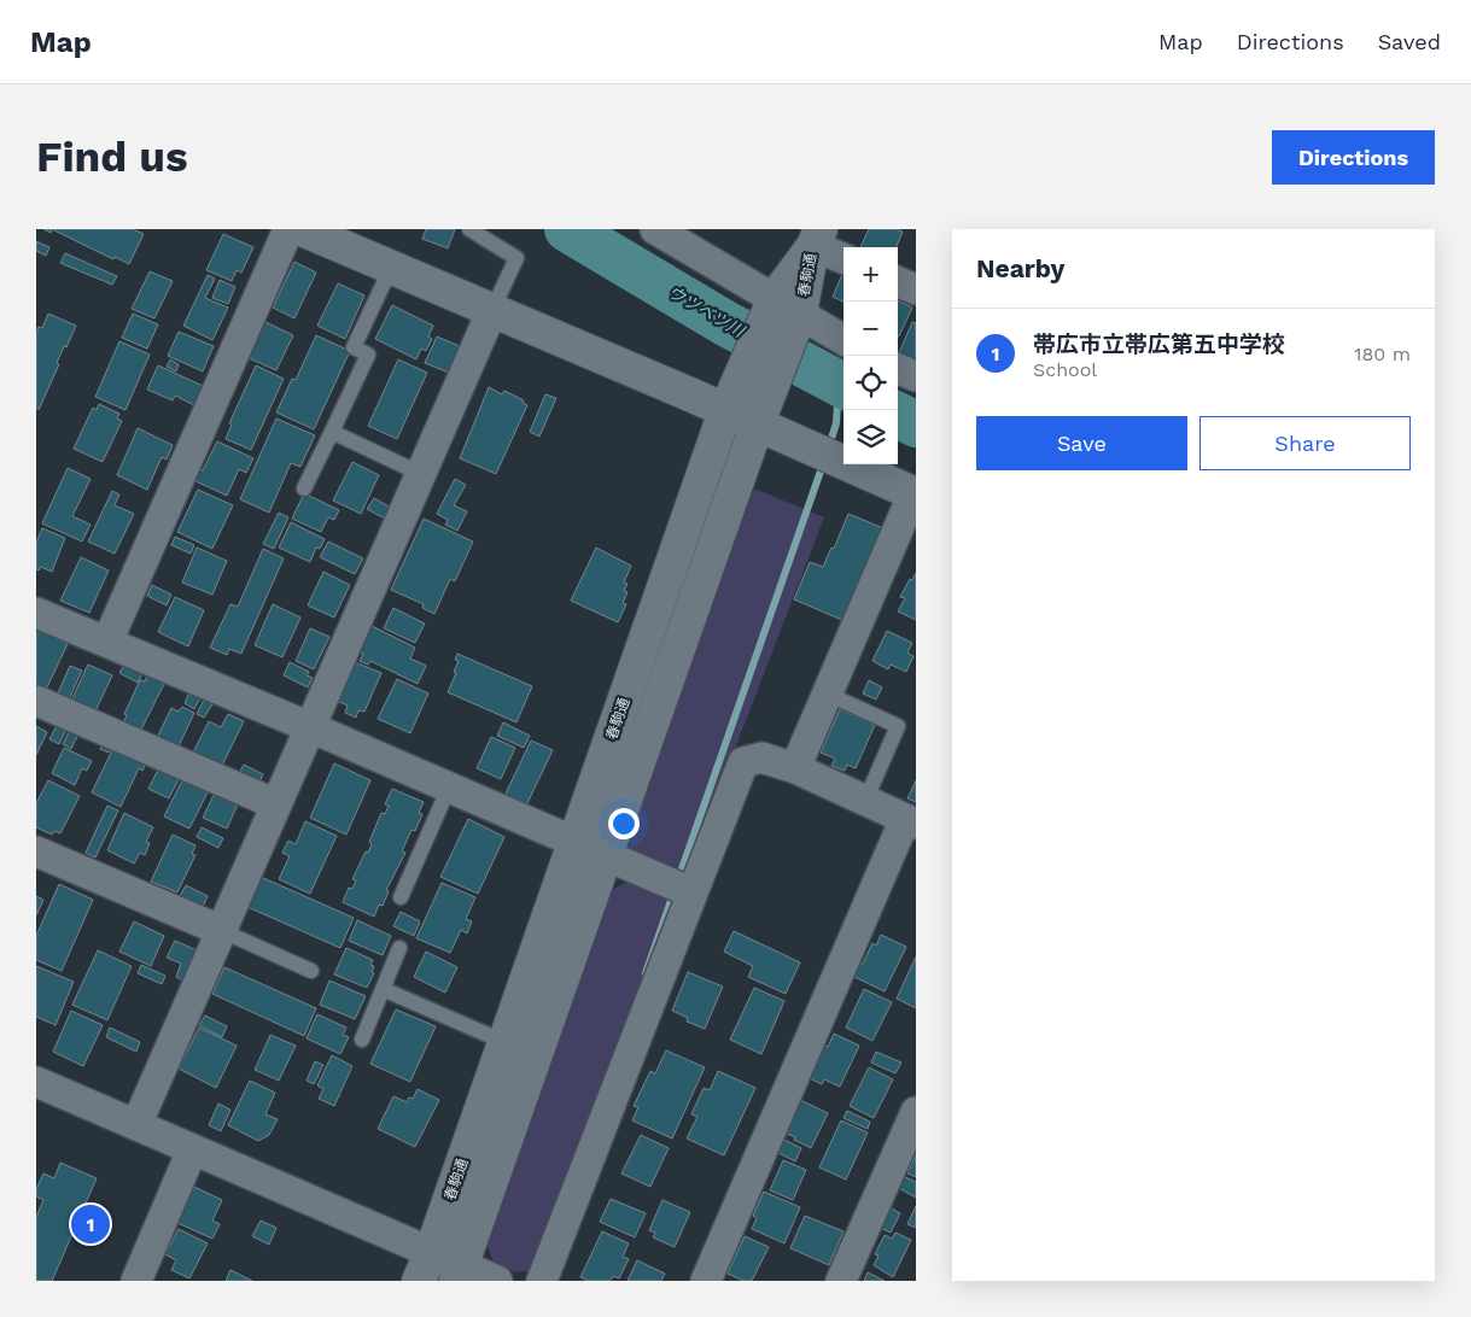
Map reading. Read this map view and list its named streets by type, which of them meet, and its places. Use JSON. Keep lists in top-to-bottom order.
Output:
{
  "streets": {
    "street": ["春駒通"]
  },
  "water": ["ウツベツ川"],
  "page": {
    "header": "Map",
    "nav": ["Map", "Directions", "Saved"],
    "buttons": [
      "Directions",
      ["Save", "Share"]
    ],
    "title": "Find us",
    "heading": "Nearby",
    "map_buttons": ["+", "−"],
    "list": [
      {
        "mark": "1",
        "name": "帯広市立帯広第五中学校",
        "note": "School",
        "value": "180 m"
      }
    ],
    "pins": "1"
  }
}
